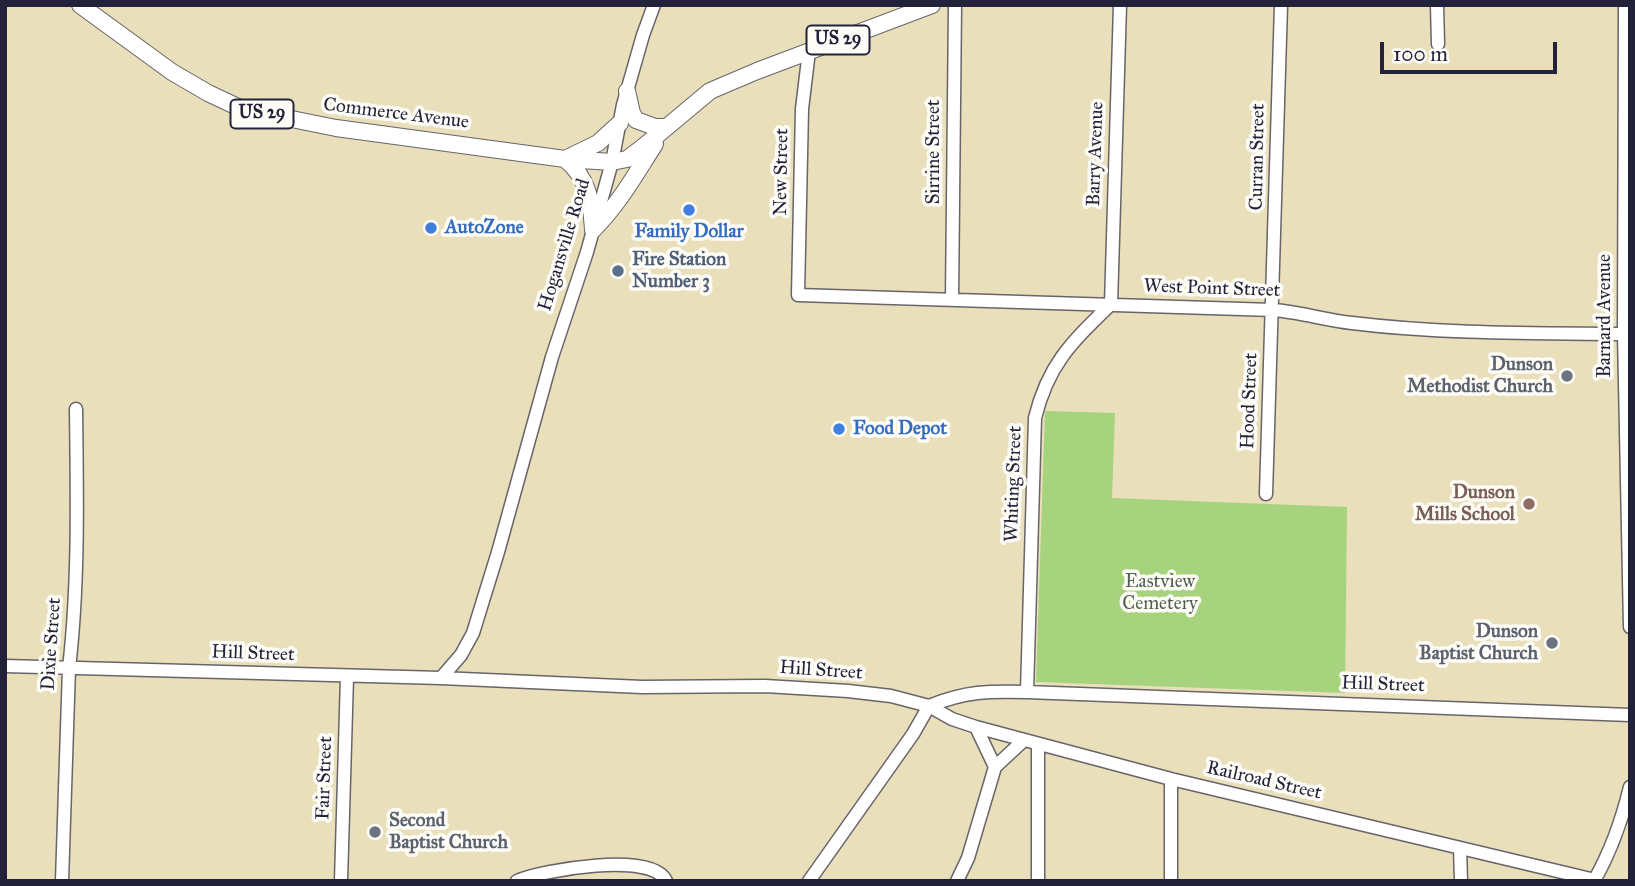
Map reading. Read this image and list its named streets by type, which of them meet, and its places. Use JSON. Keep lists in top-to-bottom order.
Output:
{
  "streets": {
    "main road": ["US 29", "Commerce Avenue", "Hogansville Road"],
    "street": [
      "Sirrine Street",
      "Barry Avenue",
      "Curran Street",
      "New Street",
      "West Point Street",
      "Barnard Avenue",
      "Hood Street",
      "Whiting Street",
      "Dixie Street",
      "Hill Street",
      "Fair Street",
      "Railroad Street"
    ]
  },
  "crossings": [
    ["Commerce Avenue", "Hogansville Road"],
    ["Sirrine Street", "West Point Street"],
    ["Barry Avenue", "West Point Street"],
    ["Barry Avenue", "Whiting Street"],
    ["Curran Street", "West Point Street"],
    ["Curran Street", "Hood Street"],
    ["New Street", "Hogansville Road"],
    ["New Street", "West Point Street"],
    ["Hogansville Road", "Hill Street"],
    ["West Point Street", "Barnard Avenue"],
    ["West Point Street", "Hood Street"],
    ["West Point Street", "Whiting Street"],
    ["Whiting Street", "Hill Street"],
    ["Dixie Street", "Hill Street"],
    ["Hill Street", "Fair Street"],
    ["Hill Street", "Railroad Street"]
  ],
  "parks": ["Eastview Cemetery"],
  "places": [
    "Family Dollar",
    "AutoZone",
    "Fire Station Number 3",
    "Dunson Methodist Church",
    "Food Depot",
    "Dunson Mills School",
    "Dunson Baptist Church",
    "Second Baptist Church"
  ],
  "scale_bar": "100 m"
}
